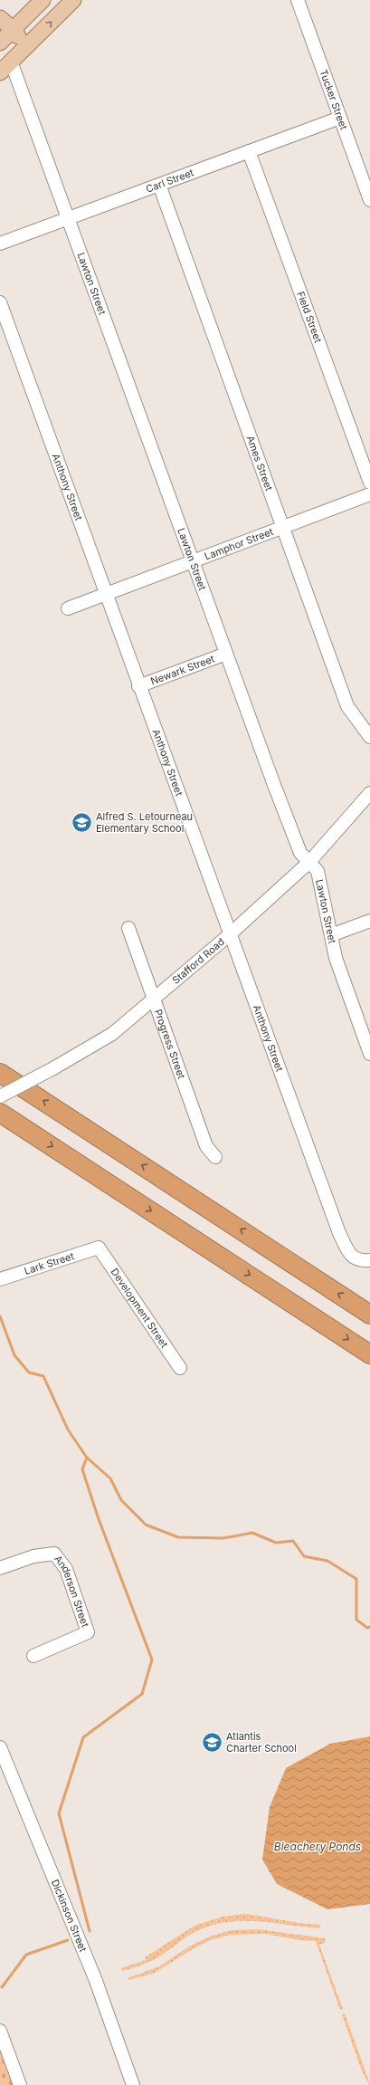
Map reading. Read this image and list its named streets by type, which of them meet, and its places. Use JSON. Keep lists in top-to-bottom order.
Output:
{
  "streets": {
    "street": [
      "Tucker Street",
      "Carl Street",
      "Lawton Street",
      "Field Street",
      "Ames Street",
      "Anthony Street",
      "Lamphor Street",
      "Newark Street",
      "Stafford Road",
      "Progress Street",
      "Lark Street",
      "Development Street",
      "Anderson Street",
      "Dickinson Street"
    ]
  },
  "crossings": [
    ["Tucker Street", "Carl Street"],
    ["Carl Street", "Lawton Street"],
    ["Carl Street", "Field Street"],
    ["Carl Street", "Ames Street"],
    ["Lawton Street", "Lamphor Street"],
    ["Lawton Street", "Newark Street"],
    ["Lawton Street", "Stafford Road"],
    ["Ames Street", "Lamphor Street"],
    ["Anthony Street", "Lamphor Street"],
    ["Anthony Street", "Newark Street"],
    ["Anthony Street", "Stafford Road"],
    ["Stafford Road", "Progress Street"],
    ["Lark Street", "Development Street"]
  ],
  "water": ["Bleachery Ponds"],
  "places": {
    "school or university": ["Alfred S. Letourneau Elementary School", "Atlantis Charter School"]
  }
}
